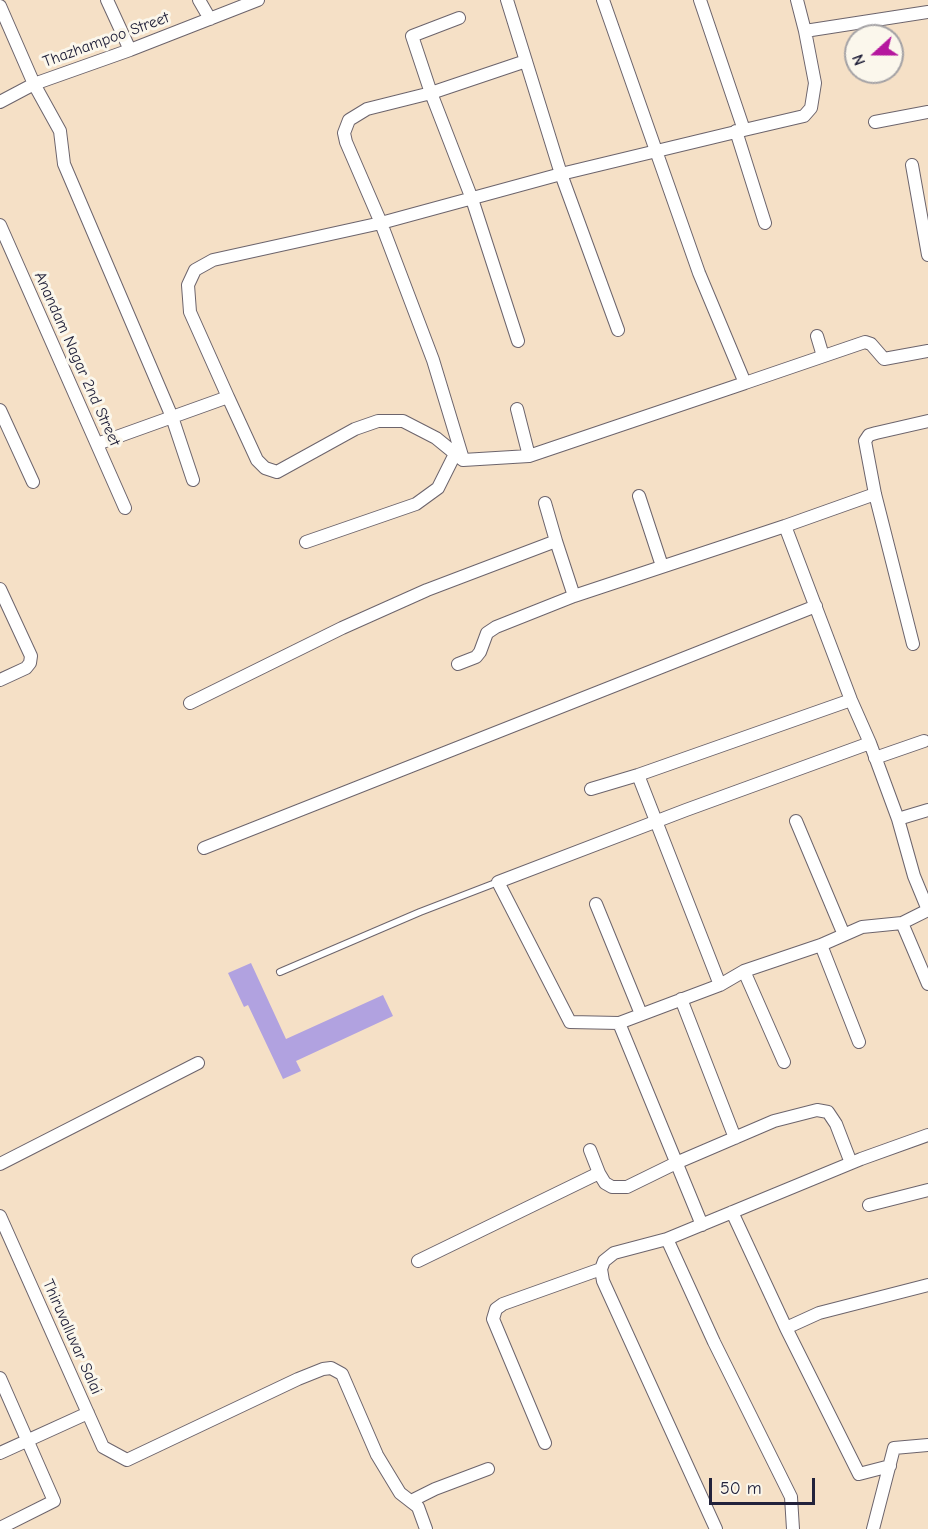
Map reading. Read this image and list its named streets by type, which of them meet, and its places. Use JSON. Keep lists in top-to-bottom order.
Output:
{
  "streets": {
    "street": ["Thazhampoo Street", "Anandam Nagar 2nd Street", "Thiruvalluvar Salai"]
  },
  "scale_bar": "50 m",
  "north": "left"
}
